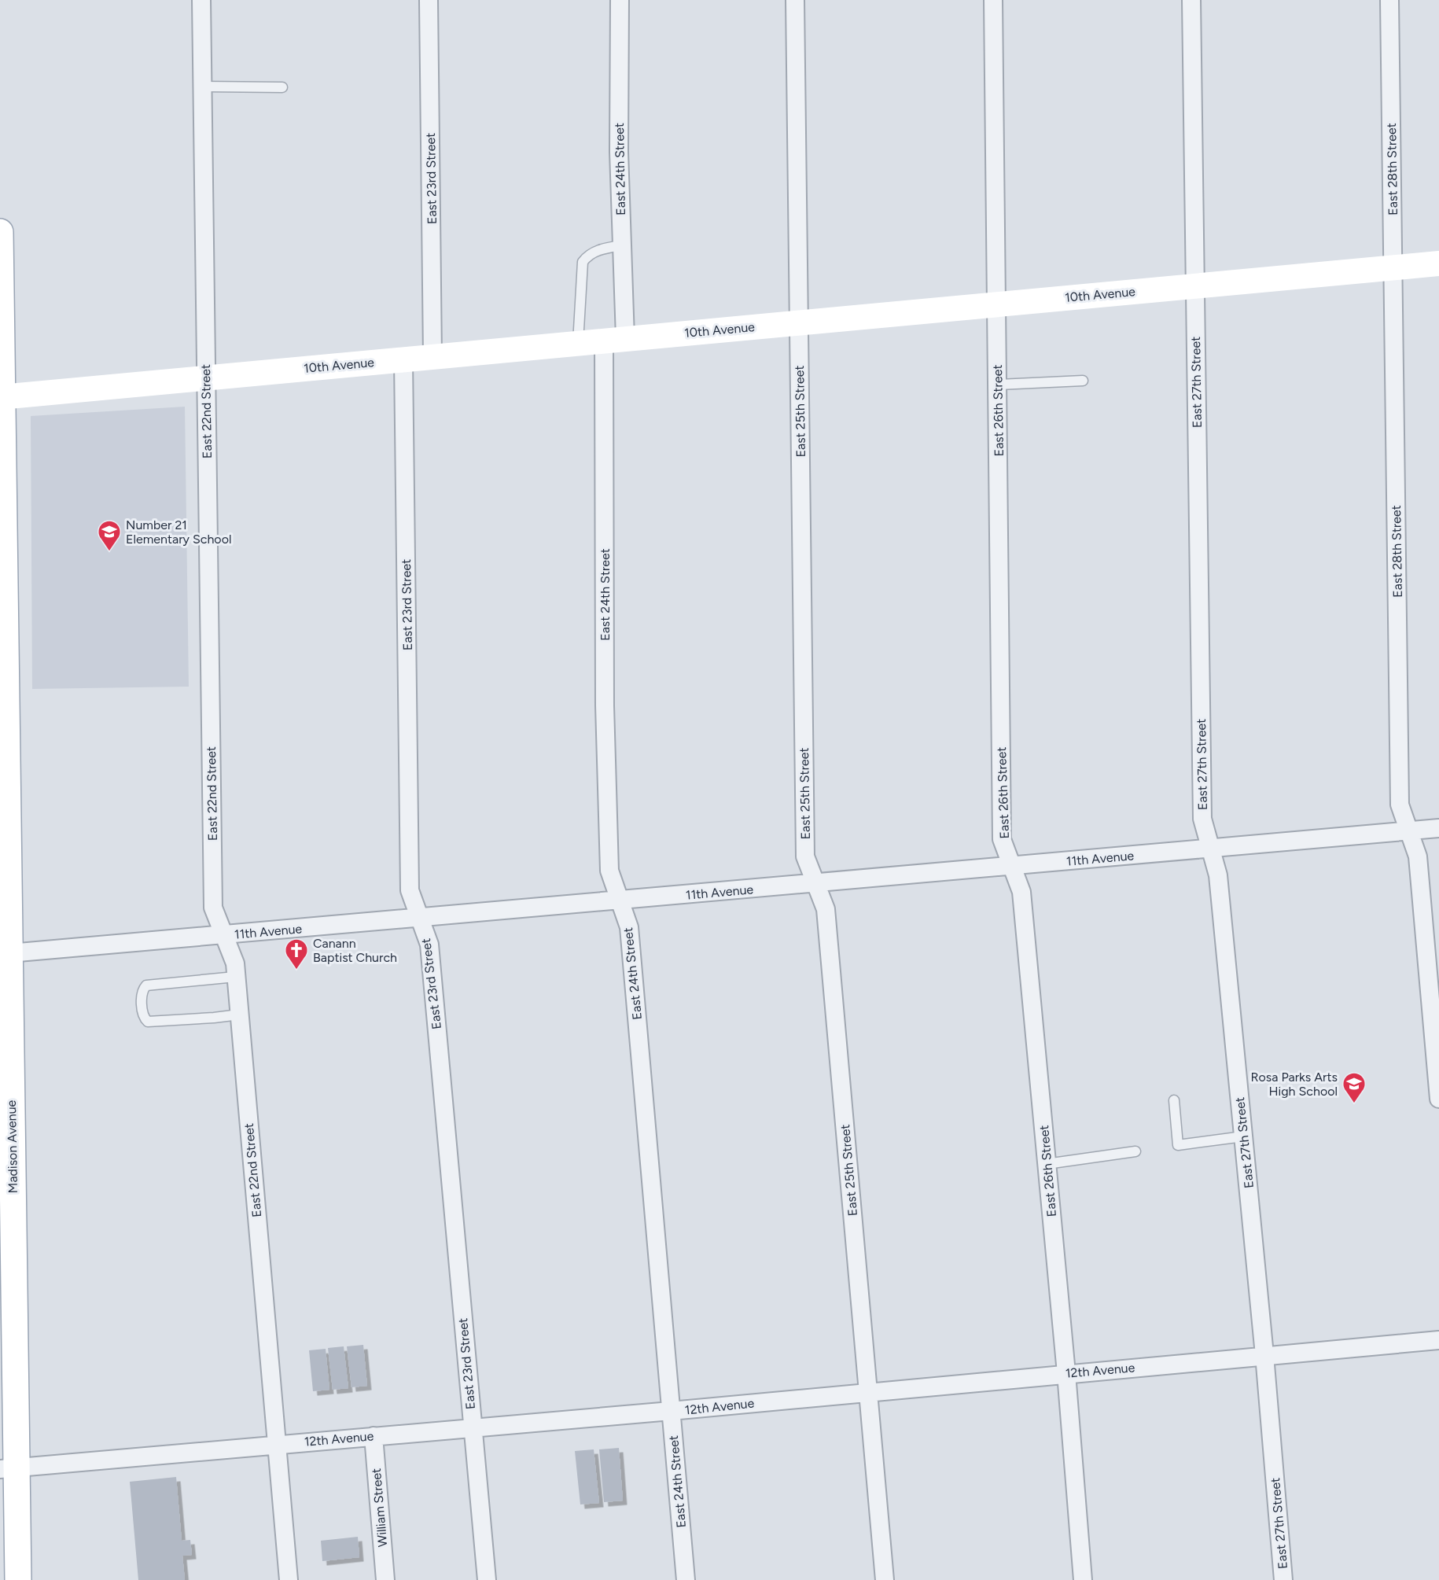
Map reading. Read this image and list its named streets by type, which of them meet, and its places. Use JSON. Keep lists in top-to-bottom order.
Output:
{
  "streets": {
    "main road": ["10th Avenue", "Madison Avenue"],
    "street": [
      "East 24th Street",
      "East 28th Street",
      "East 23rd Street",
      "East 27th Street",
      "East 26th Street",
      "East 22nd Street",
      "East 25th Street",
      "11th Avenue",
      "12th Avenue",
      "William Street"
    ]
  },
  "crossings": [
    ["East 24th Street", "10th Avenue"],
    ["East 24th Street", "11th Avenue"],
    ["East 24th Street", "12th Avenue"],
    ["East 28th Street", "10th Avenue"],
    ["East 28th Street", "11th Avenue"],
    ["East 23rd Street", "10th Avenue"],
    ["East 23rd Street", "11th Avenue"],
    ["East 23rd Street", "12th Avenue"],
    ["10th Avenue", "East 27th Street"],
    ["10th Avenue", "East 26th Street"],
    ["10th Avenue", "East 22nd Street"],
    ["10th Avenue", "East 25th Street"],
    ["10th Avenue", "Madison Avenue"],
    ["East 27th Street", "11th Avenue"],
    ["East 27th Street", "12th Avenue"],
    ["East 26th Street", "11th Avenue"],
    ["East 26th Street", "12th Avenue"],
    ["East 22nd Street", "11th Avenue"],
    ["East 22nd Street", "12th Avenue"],
    ["East 25th Street", "11th Avenue"],
    ["East 25th Street", "12th Avenue"],
    ["11th Avenue", "Madison Avenue"],
    ["Madison Avenue", "12th Avenue"],
    ["12th Avenue", "William Street"]
  ],
  "places": {
    "school or university": ["Number 21 Elementary School", "Rosa Parks Arts High School"],
    "church": ["Canann Baptist Church"]
  }
}
